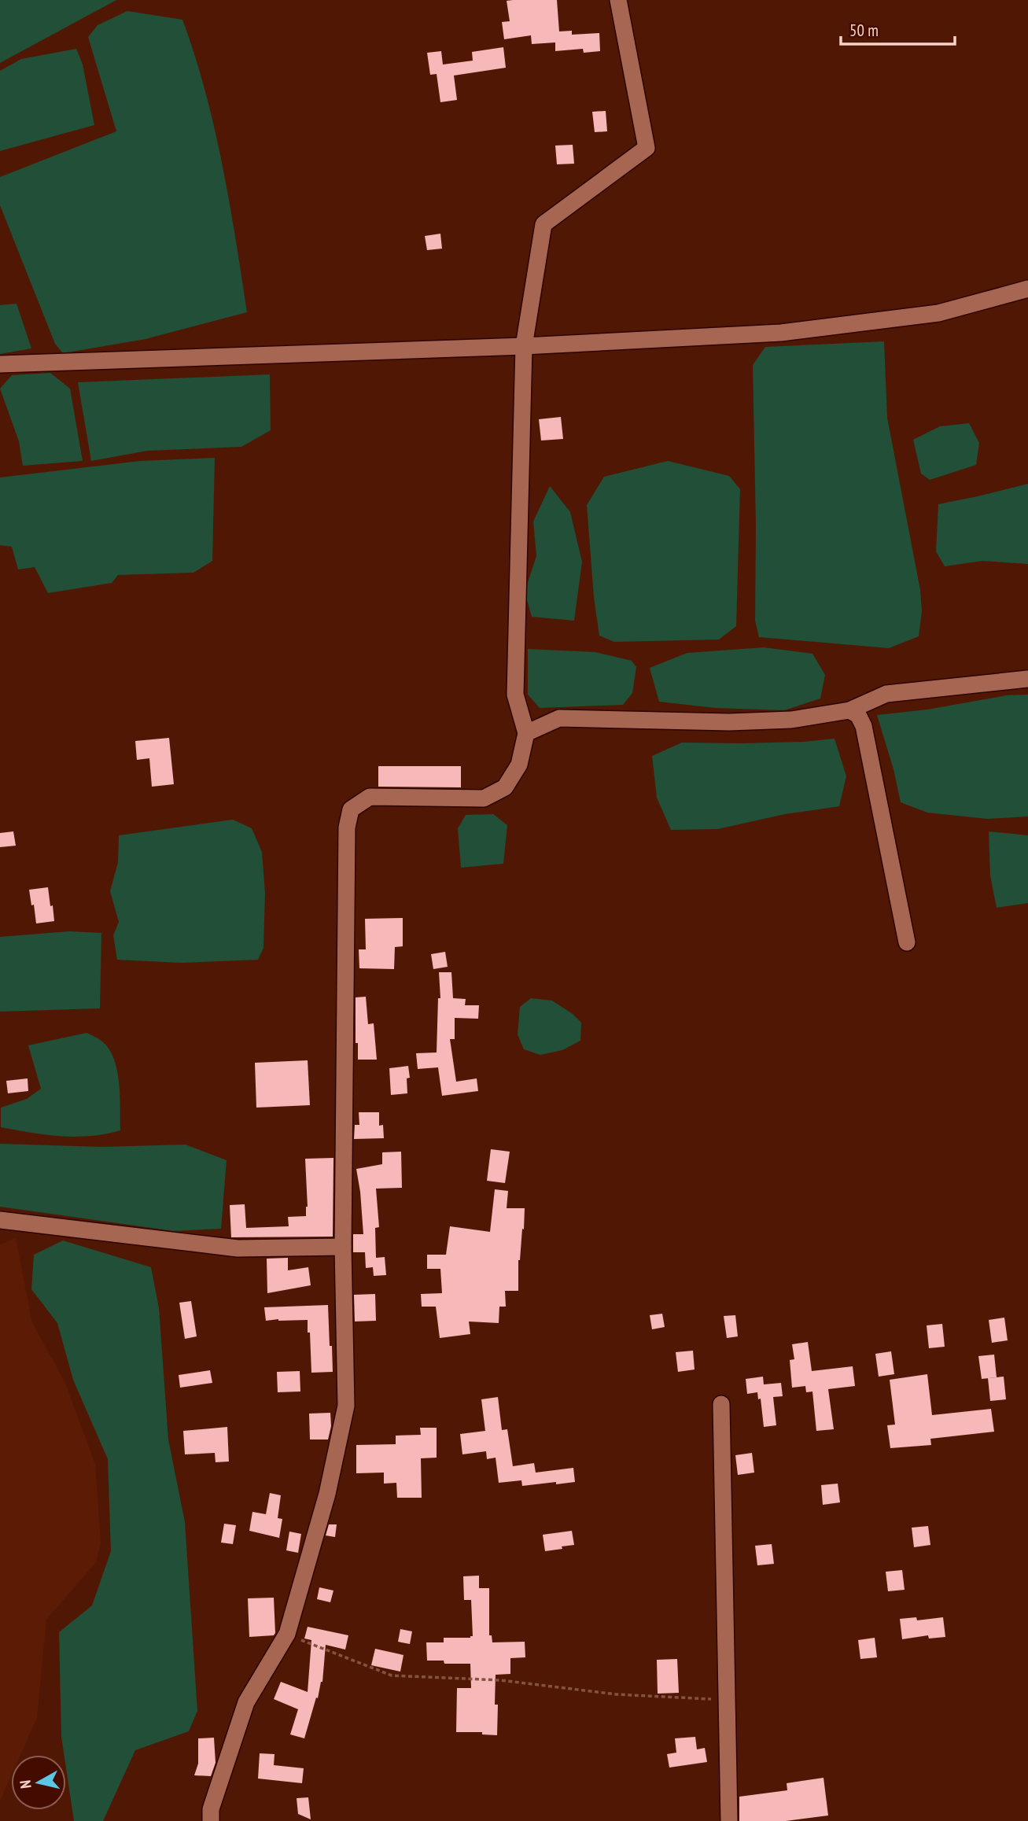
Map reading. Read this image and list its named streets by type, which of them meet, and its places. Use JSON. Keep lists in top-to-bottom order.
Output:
{
  "scale_bar": "50 m",
  "north": "left"
}
